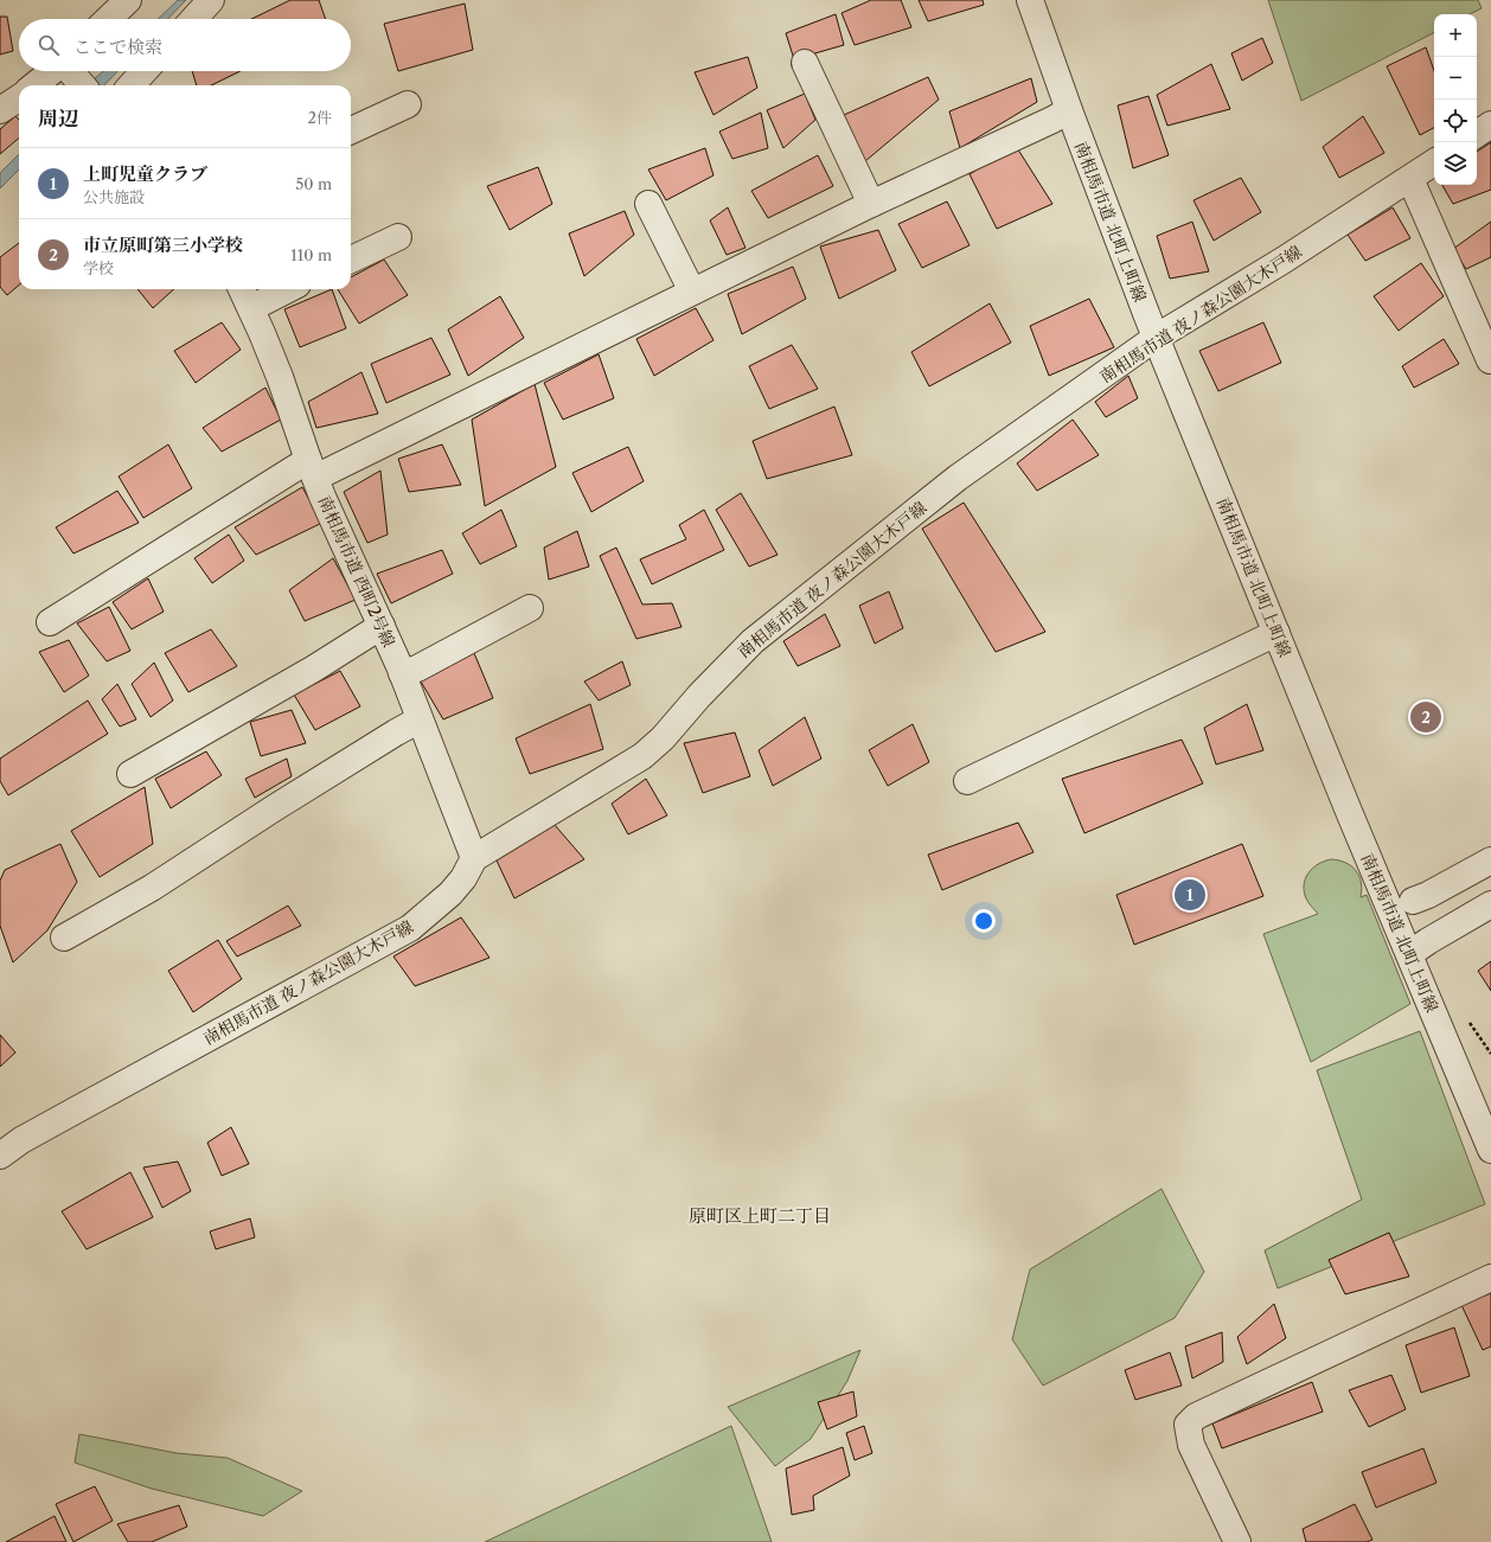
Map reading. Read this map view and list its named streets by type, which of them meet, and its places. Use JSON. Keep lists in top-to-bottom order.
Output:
{
  "streets": {
    "street": ["南相馬市道 北町上町線", "南相馬市道 夜ノ森公園大木戸線", "南相馬市道 西町2号線"]
  },
  "crossings": [
    ["南相馬市道 北町上町線", "南相馬市道 夜ノ森公園大木戸線"],
    ["南相馬市道 夜ノ森公園大木戸線", "南相馬市道 西町2号線"]
  ],
  "districts": ["原町区上町二丁目"],
  "page": {
    "map_buttons": ["+", "−"],
    "search": "ここで検索",
    "heading": ["周辺", "2件"],
    "list": [
      {
        "mark": "1",
        "name": "上町児童クラブ",
        "note": "公共施設",
        "value": "50 m"
      },
      {
        "mark": "2",
        "name": "市立原町第三小学校",
        "note": "学校",
        "value": "110 m"
      }
    ],
    "pins": ["2", "1"]
  }
}
